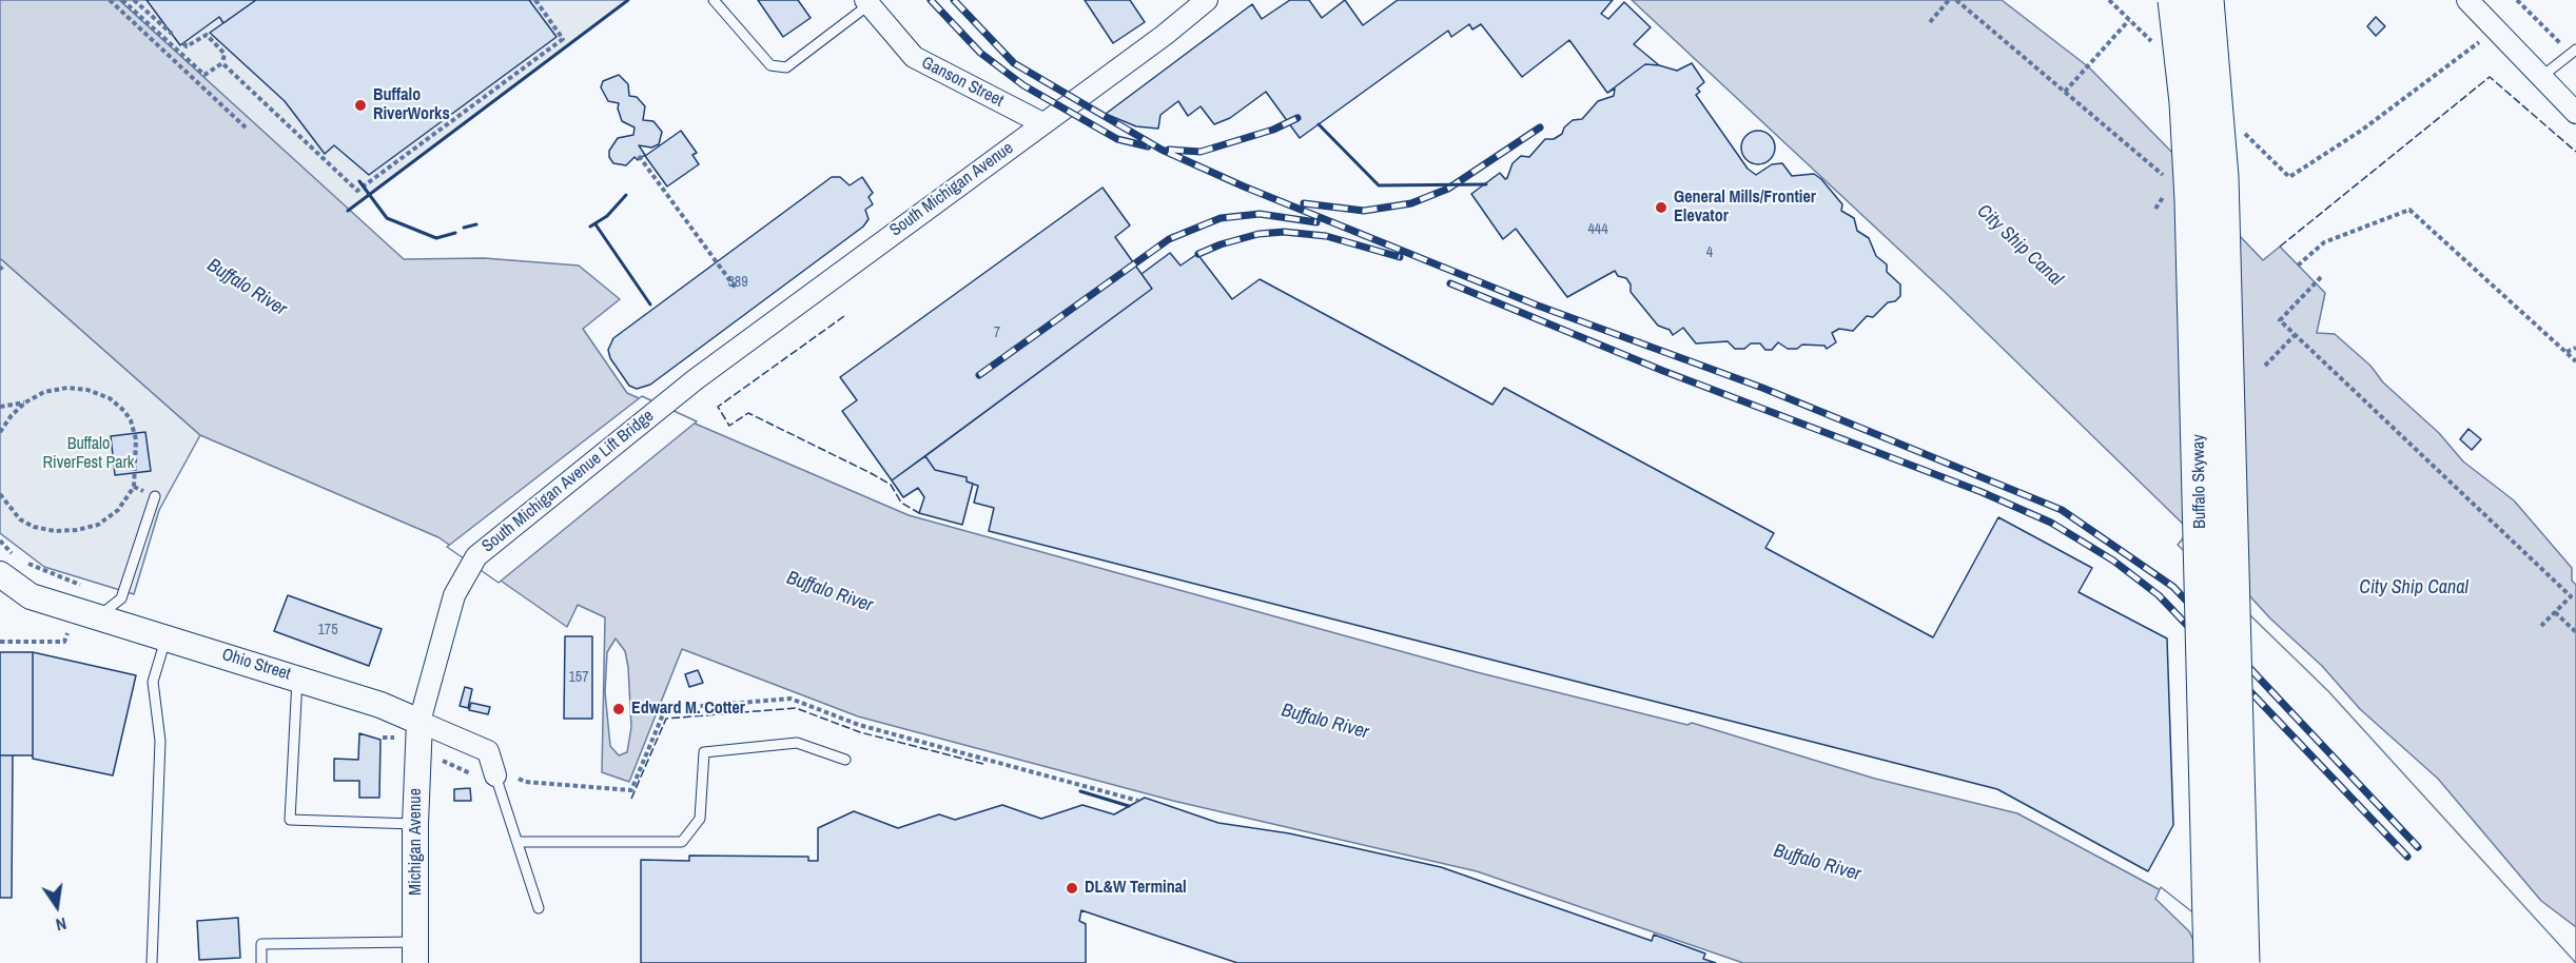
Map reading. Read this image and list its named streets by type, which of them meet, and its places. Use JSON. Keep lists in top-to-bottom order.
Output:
{
  "streets": {
    "highway": ["Buffalo Skyway"],
    "street": [
      "Ganson Street",
      "South Michigan Avenue",
      "South Michigan Avenue Lift Bridge",
      "Ohio Street",
      "Michigan Avenue"
    ]
  },
  "crossings": [
    ["Ganson Street", "South Michigan Avenue"],
    ["South Michigan Avenue", "South Michigan Avenue Lift Bridge"],
    ["South Michigan Avenue Lift Bridge", "Ohio Street"],
    ["South Michigan Avenue Lift Bridge", "Michigan Avenue"],
    ["Ohio Street", "Michigan Avenue"]
  ],
  "water": ["City Ship Canal", "Buffalo River"],
  "parks": ["Buffalo RiverFest Park"],
  "places": [
    "Buffalo RiverWorks",
    "General Mills/Frontier Elevator",
    "Edward M. Cotter",
    "DL&W Terminal"
  ],
  "house_numbers": [
    "444",
    "4",
    "389",
    "7",
    "175",
    "157"
  ],
  "north": "bottom"
}
